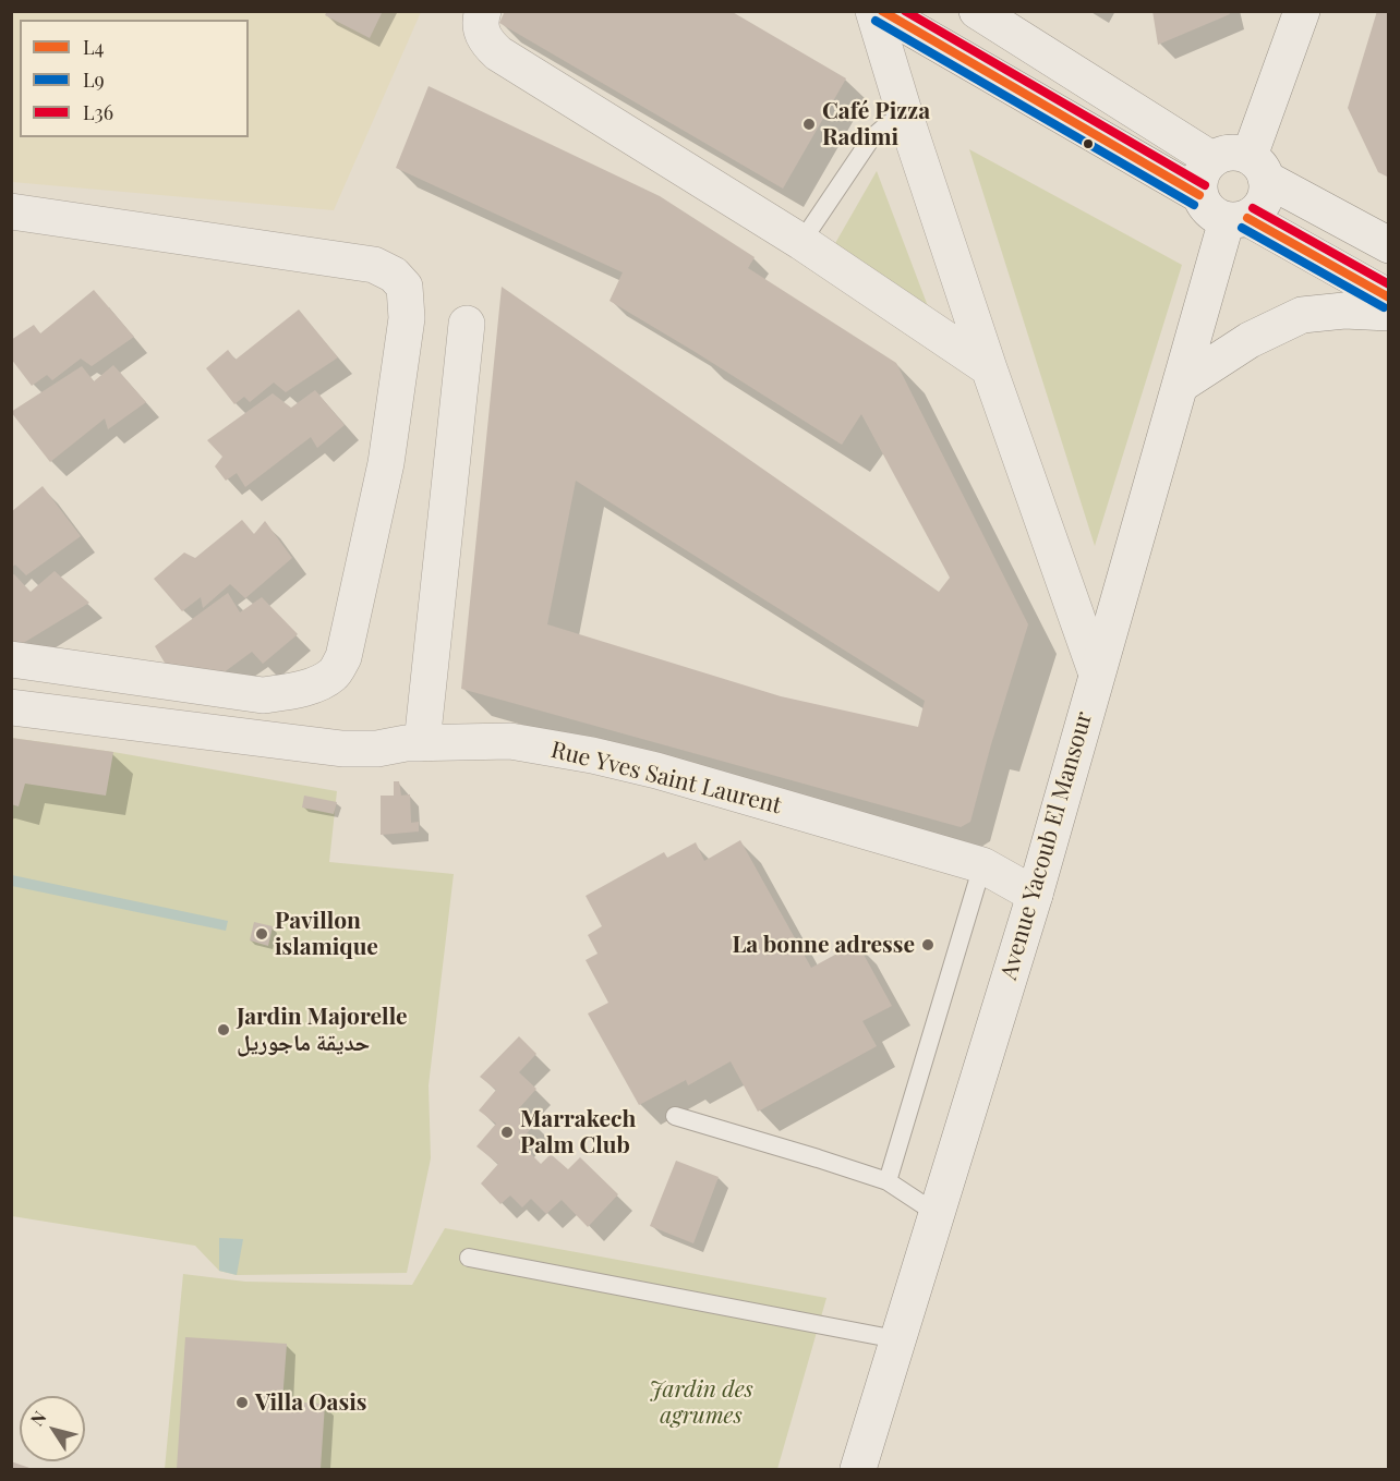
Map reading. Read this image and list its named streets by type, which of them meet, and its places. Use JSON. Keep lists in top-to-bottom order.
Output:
{
  "streets": {
    "street": ["Rue Yves Saint Laurent", "Avenue Yacoub El Mansour"]
  },
  "crossings": [
    ["Rue Yves Saint Laurent", "Avenue Yacoub El Mansour"]
  ],
  "parks": ["Jardin des agrumes"],
  "places": [
    "Café Pizza Radimi",
    "Pavillon islamique",
    "La bonne adresse",
    "Jardin Majorelle حديقة ماجوريل",
    "Marrakech Palm Club",
    "Villa Oasis"
  ],
  "lines": ["transit line L4", "transit line L36", "transit line L9"],
  "legend": ["L4", "L9", "L36"],
  "north": "top left"
}
